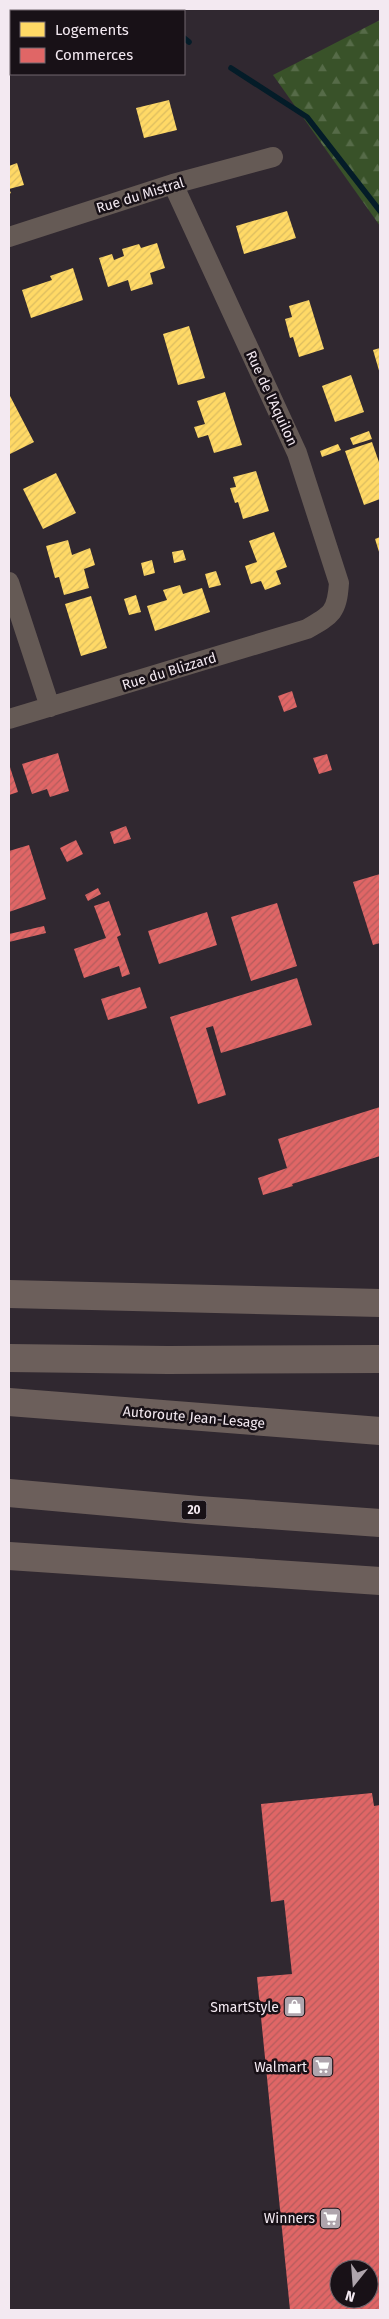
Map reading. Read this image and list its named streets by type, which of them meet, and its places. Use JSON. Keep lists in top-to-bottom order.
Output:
{
  "streets": {
    "highway": ["Autoroute Jean-Lesage", "20"],
    "street": ["Rue du Mistral", "Rue de l'Aquilon", "Rue du Blizzard"]
  },
  "crossings": [
    ["Rue du Mistral", "Rue de l'Aquilon"],
    ["Rue de l'Aquilon", "Rue du Blizzard"]
  ],
  "places": {
    "shop": ["SmartStyle"],
    "supermarket": ["Walmart", "Winners"]
  },
  "legend": ["Logements", "Commerces"],
  "north": "bottom"
}
